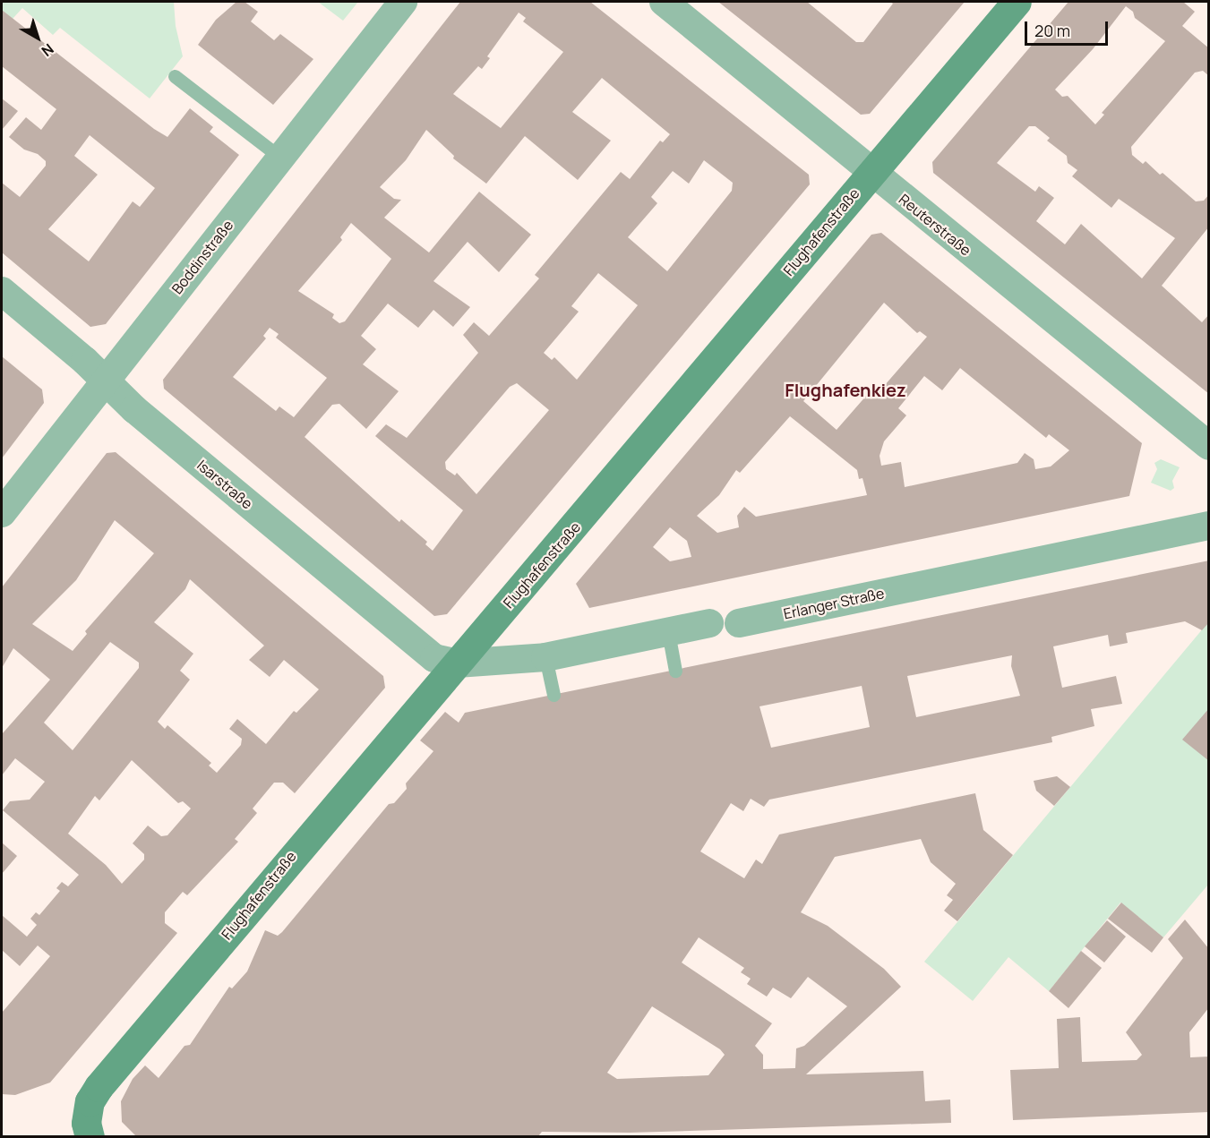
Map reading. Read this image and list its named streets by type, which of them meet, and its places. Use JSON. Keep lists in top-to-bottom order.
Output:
{
  "streets": {
    "street": [
      "Reuterstraße",
      "Flughafenstraße",
      "Boddinstraße",
      "Isarstraße",
      "Erlanger Straße"
    ]
  },
  "crossings": [
    ["Reuterstraße", "Flughafenstraße"],
    ["Flughafenstraße", "Isarstraße"],
    ["Flughafenstraße", "Erlanger Straße"],
    ["Boddinstraße", "Isarstraße"],
    ["Isarstraße", "Erlanger Straße"]
  ],
  "districts": ["Flughafenkiez"],
  "scale_bar": "20 m",
  "north": "bottom right"
}
